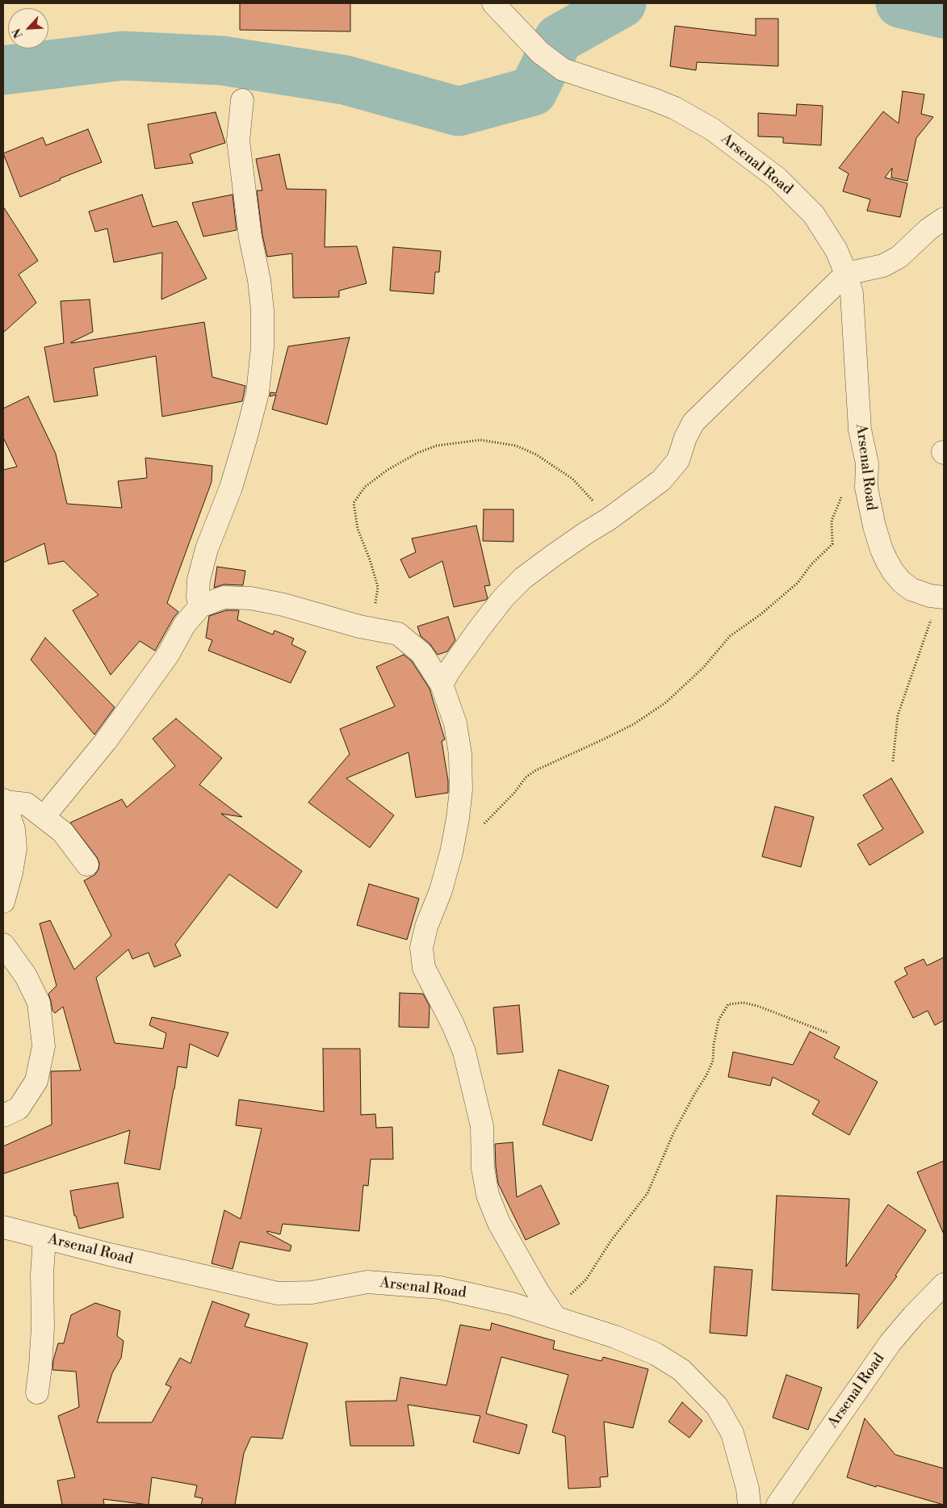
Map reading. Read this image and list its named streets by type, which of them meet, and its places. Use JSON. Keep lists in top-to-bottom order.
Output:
{
  "streets": {
    "street": ["Arsenal Road"]
  },
  "north": "bottom left"
}
